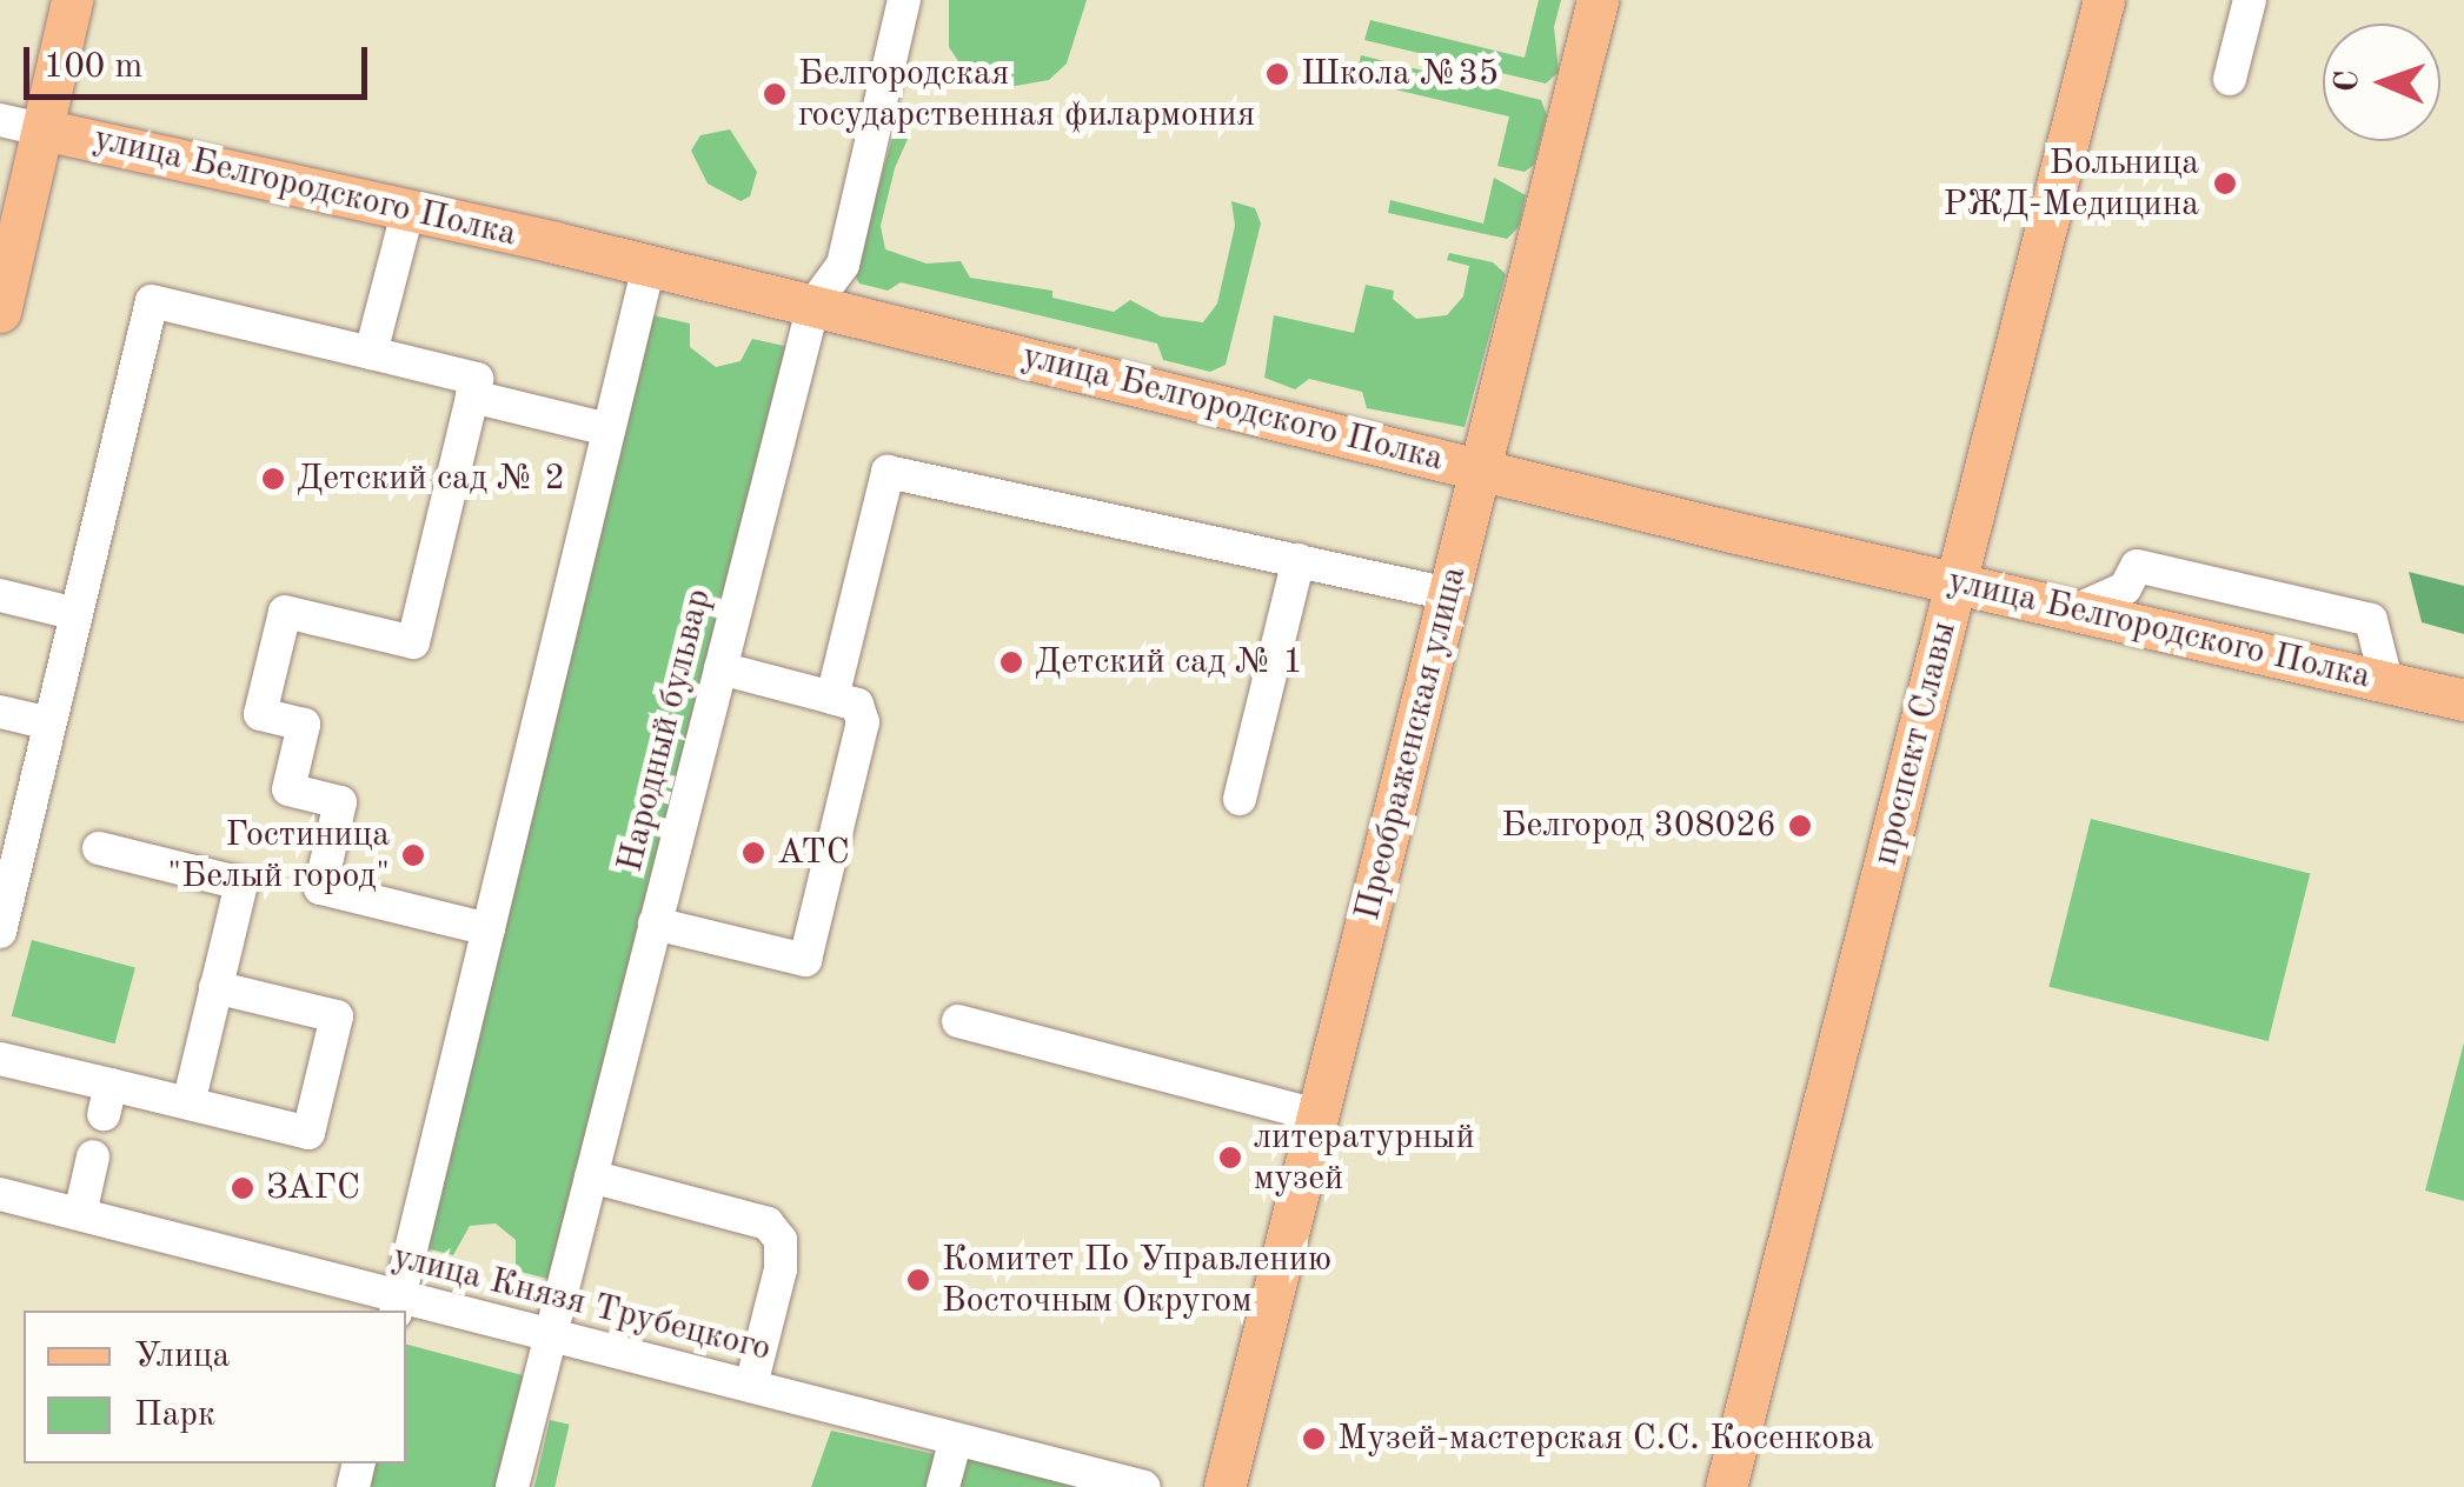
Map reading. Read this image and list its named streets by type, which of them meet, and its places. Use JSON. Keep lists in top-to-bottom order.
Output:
{
  "streets": {
    "main road": ["улица Белгородского Полка", "Преображенская улица", "проспект Славы"],
    "street": ["Народный бульвар", "улица Князя Трубецкого"]
  },
  "crossings": [
    ["улица Белгородского Полка", "Народный бульвар"],
    ["улица Белгородского Полка", "Преображенская улица"],
    ["улица Белгородского Полка", "проспект Славы"],
    ["Народный бульвар", "улица Князя Трубецкого"]
  ],
  "places": [
    "Школа №35",
    "Белгородская государственная филармония",
    "Больница РЖД-Медицина",
    "Детский сад № 2",
    "Детский сад № 1",
    "Белгород 308026",
    "АТС",
    "Гостиница \"Белый город\"",
    "литературный музей",
    "ЗАГС",
    "Комитет По Управлению Восточным Округом",
    "Музей-мастерская С.С. Косенкова"
  ],
  "legend": ["Улица", "Парк"],
  "scale_bar": "100 m",
  "north": "left"
}
